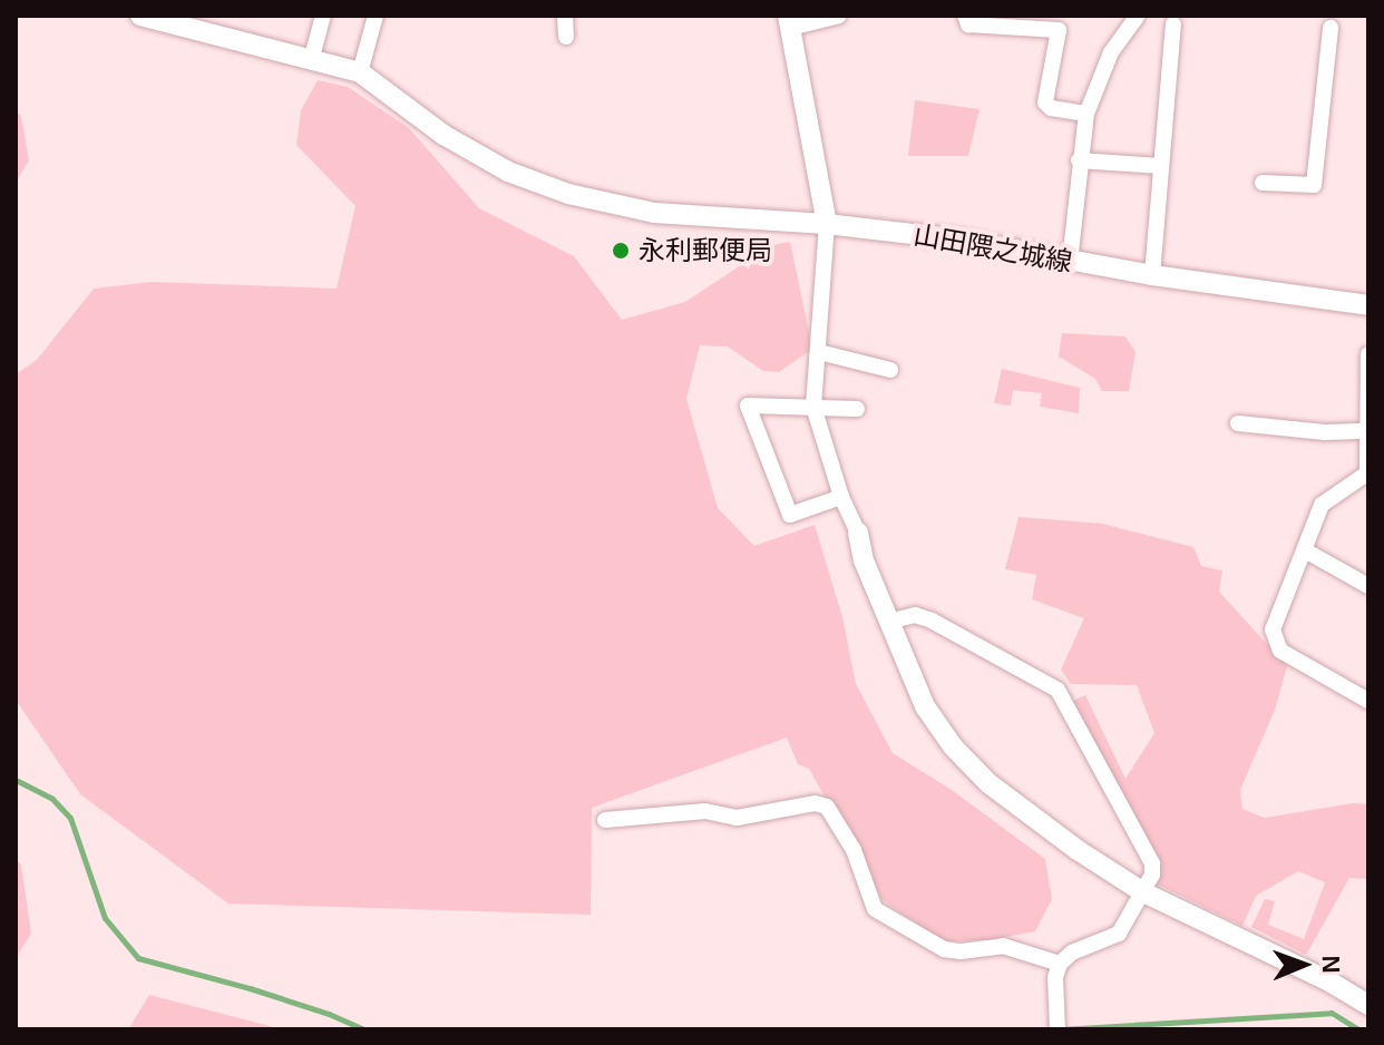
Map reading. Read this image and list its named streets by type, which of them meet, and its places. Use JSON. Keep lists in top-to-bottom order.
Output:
{
  "streets": {
    "street": ["山田隈之城線"]
  },
  "places": ["永利郵便局"],
  "north": "right"
}
